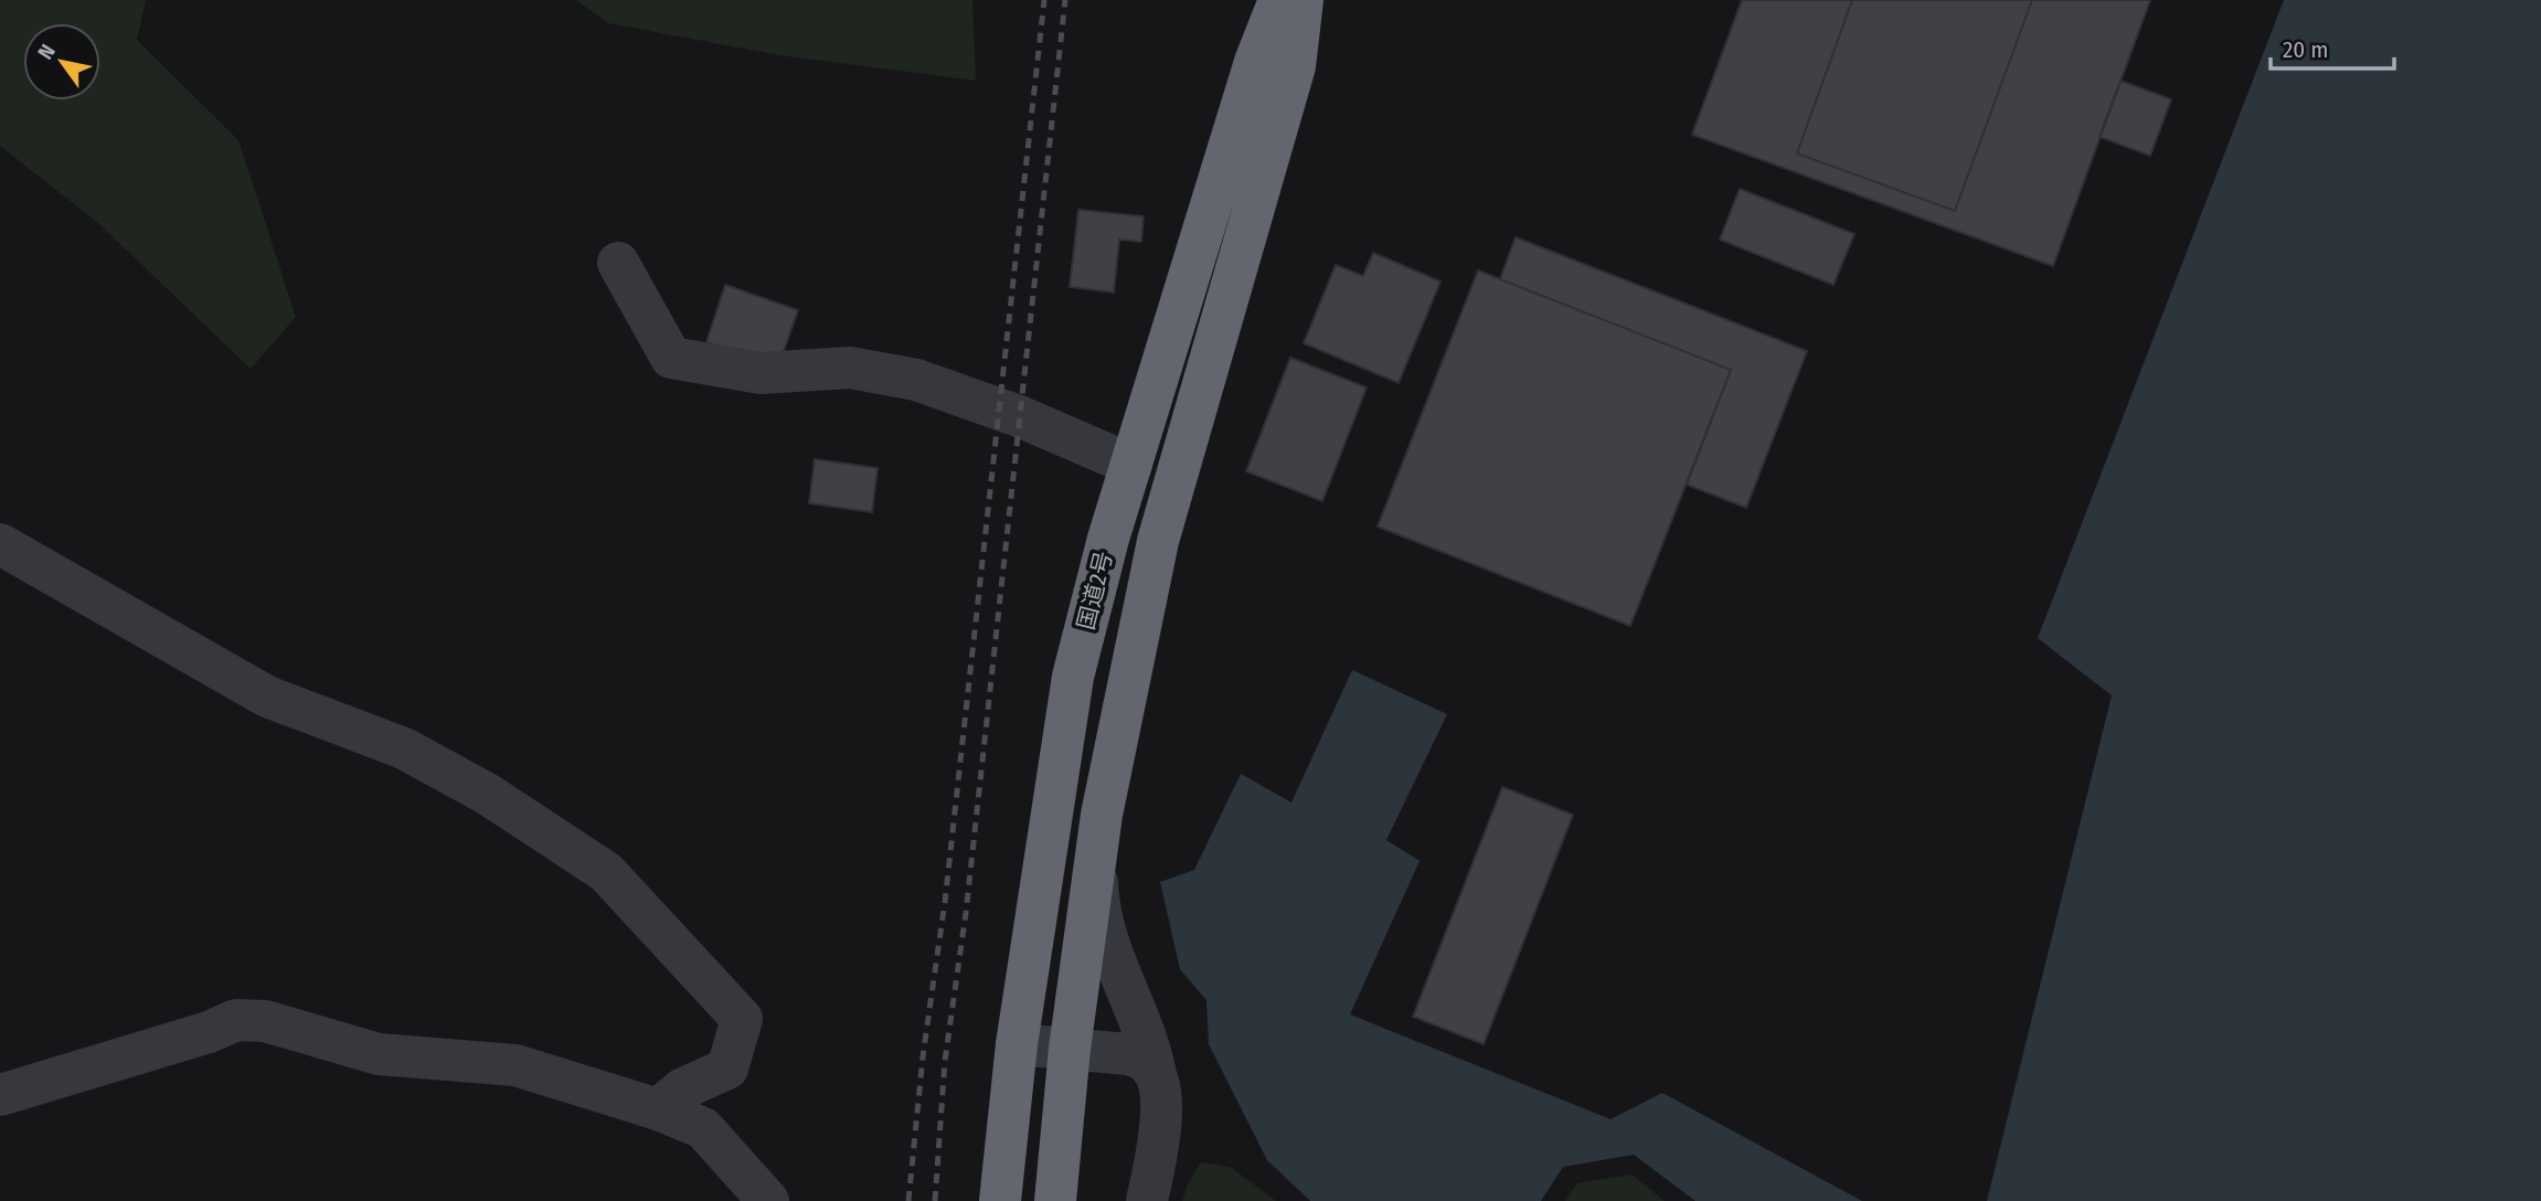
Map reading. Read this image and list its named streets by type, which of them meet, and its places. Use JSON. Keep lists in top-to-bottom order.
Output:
{
  "streets": {
    "highway": ["国道2号"]
  },
  "scale_bar": "20 m",
  "north": "top left"
}
